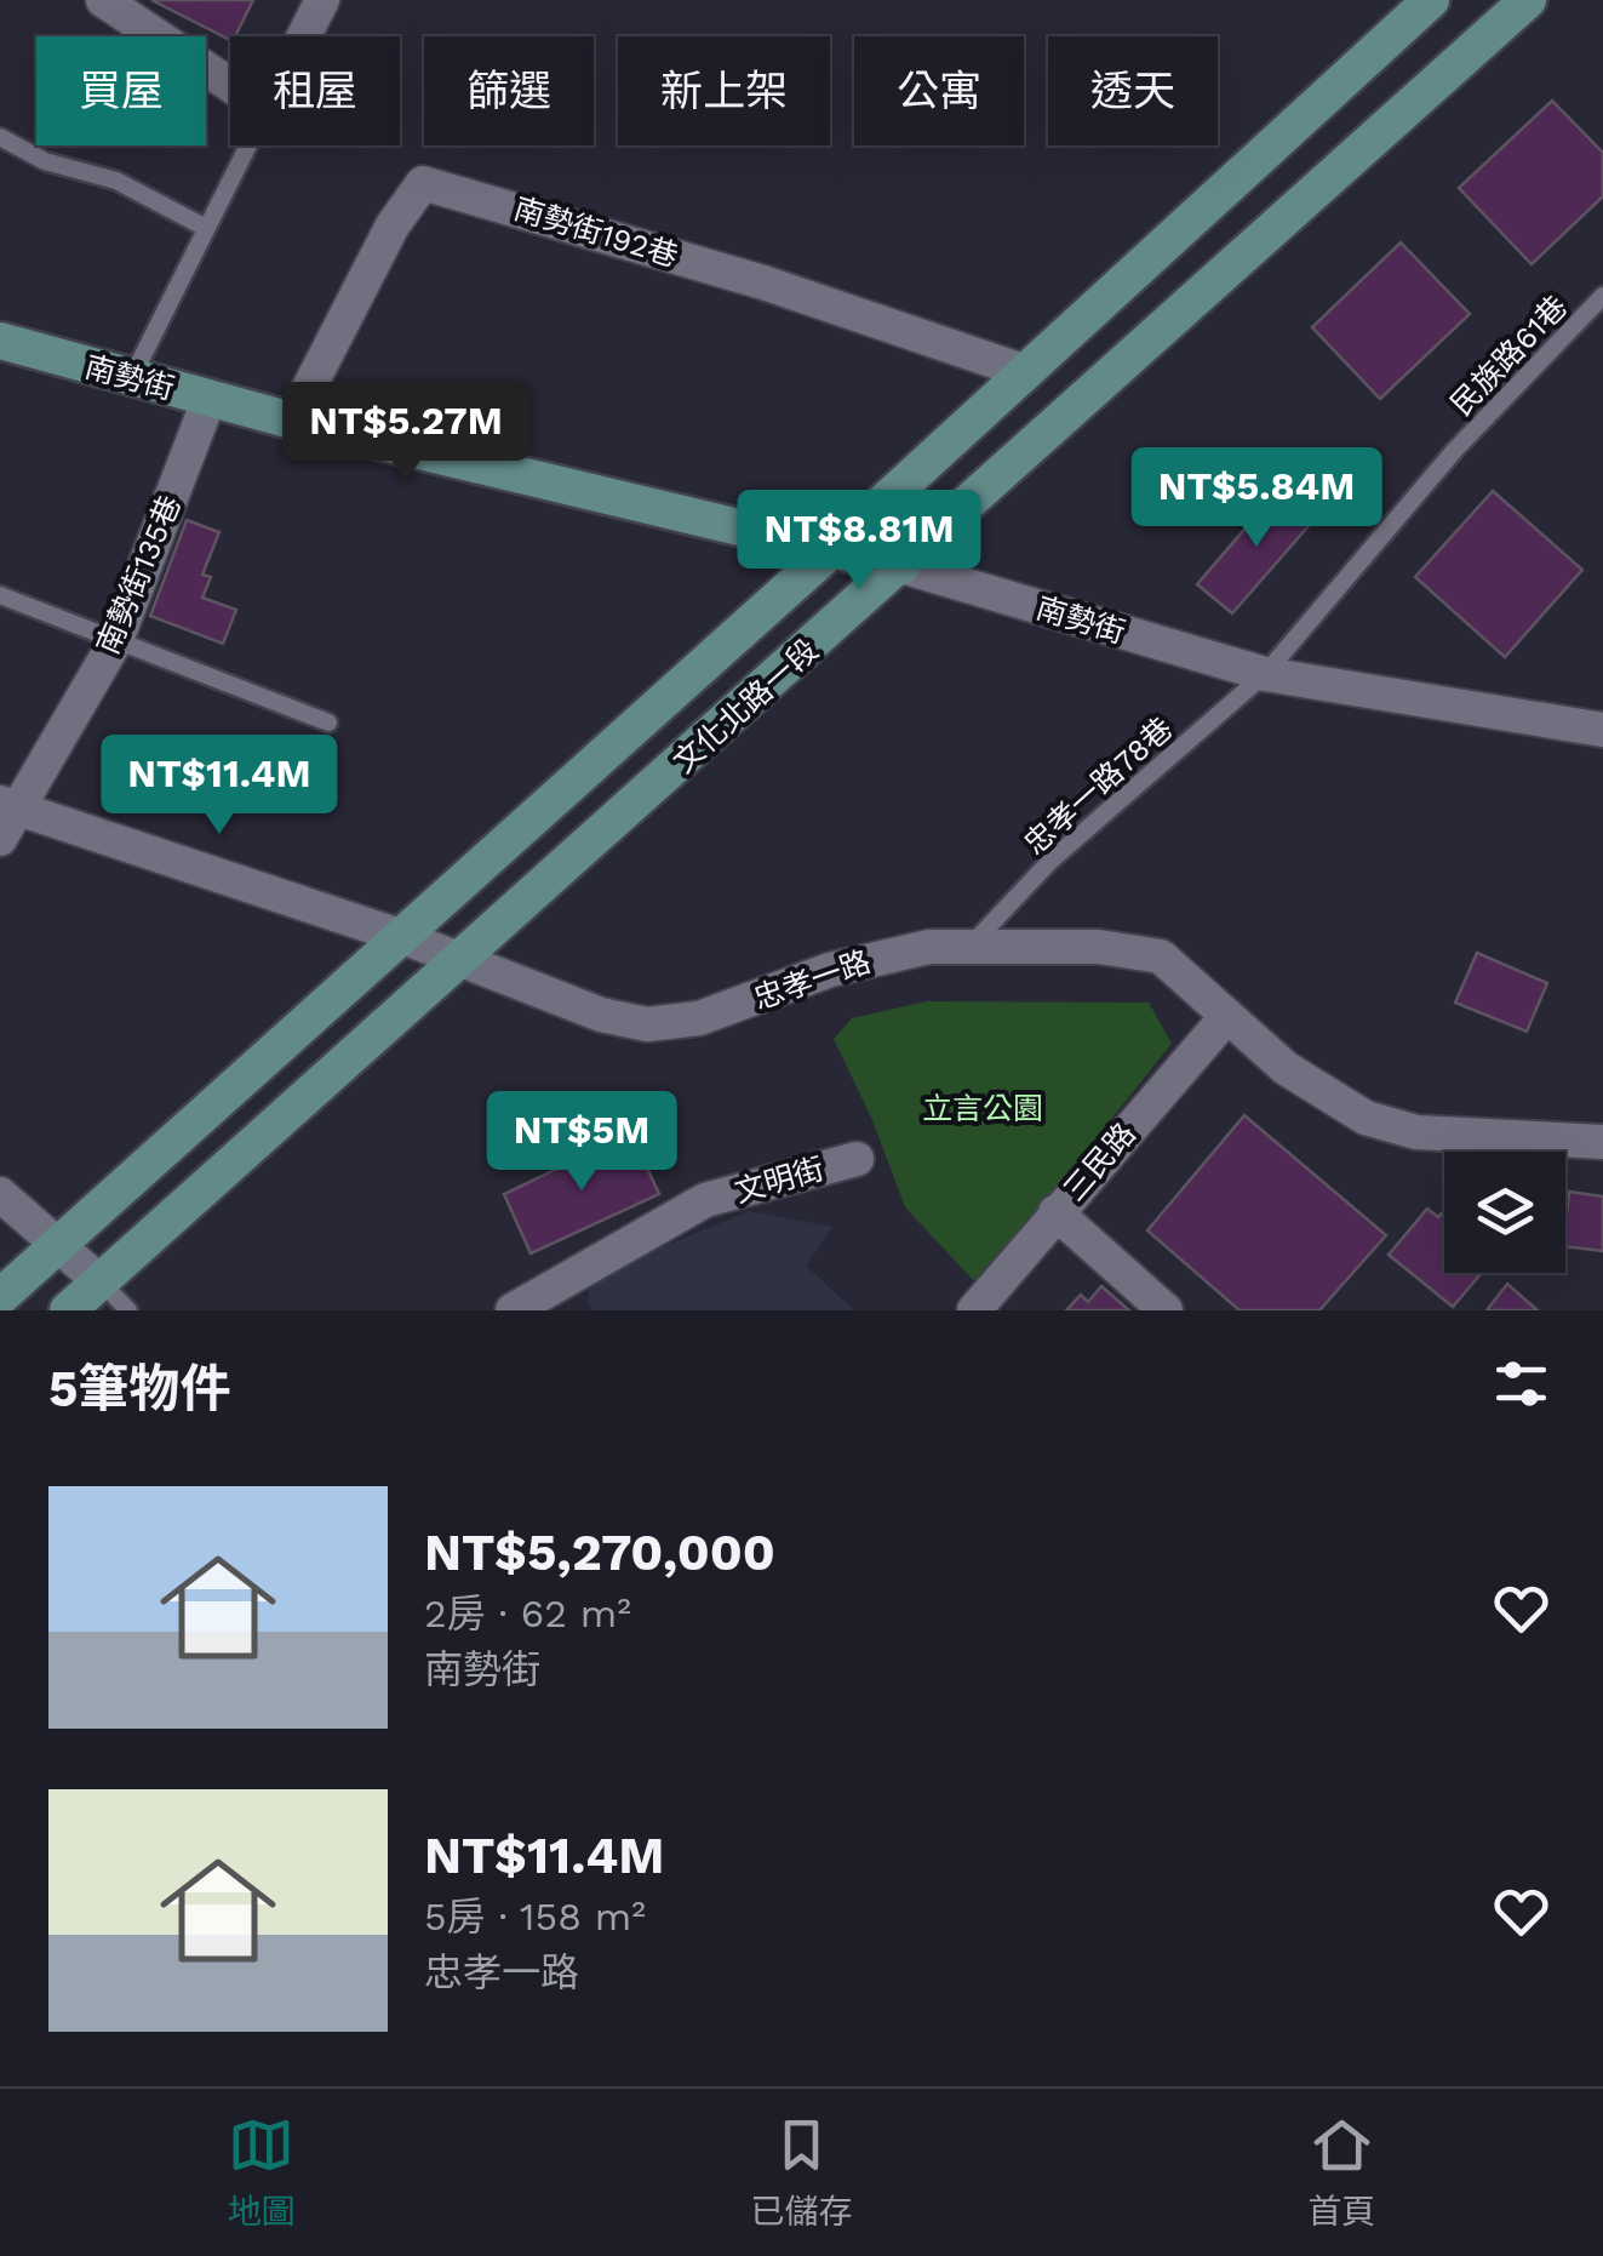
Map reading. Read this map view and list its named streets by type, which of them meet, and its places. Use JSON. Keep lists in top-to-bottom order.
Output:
{
  "streets": {
    "main road": ["南勢街", "文化北路一段"],
    "street": [
      "南勢街192巷",
      "南勢街135巷",
      "忠孝一路",
      "三民路",
      "文明街"
    ],
    "lane": ["民族路61巷", "忠孝一路78巷"]
  },
  "crossings": [
    ["南勢街192巷", "南勢街"],
    ["南勢街192巷", "文化北路一段"],
    ["民族路61巷", "南勢街"],
    ["民族路61巷", "忠孝一路78巷"],
    ["南勢街", "南勢街135巷"],
    ["南勢街", "文化北路一段"],
    ["南勢街", "忠孝一路78巷"],
    ["南勢街135巷", "忠孝一路"],
    ["文化北路一段", "忠孝一路"],
    ["忠孝一路78巷", "忠孝一路"],
    ["忠孝一路", "三民路"]
  ],
  "parks": ["立言公園"],
  "page": {
    "chip": [
      "買屋",
      "租屋",
      "篩選",
      "新上架",
      "公寓",
      "透天"
    ],
    "price": [
      "NT$5.27M",
      "NT$5.84M",
      "NT$8.81M",
      "NT$11.4M",
      "NT$5M"
    ],
    "heading": "5筆物件",
    "list": [
      {
        "name": "NT$5,270,000",
        "note": "2房 · 62 m² · 南勢街"
      },
      {
        "name": "NT$11.4M",
        "note": "5房 · 158 m² · 忠孝一路"
      }
    ],
    "tabs": ["地圖", "已儲存", "首頁"]
  }
}
